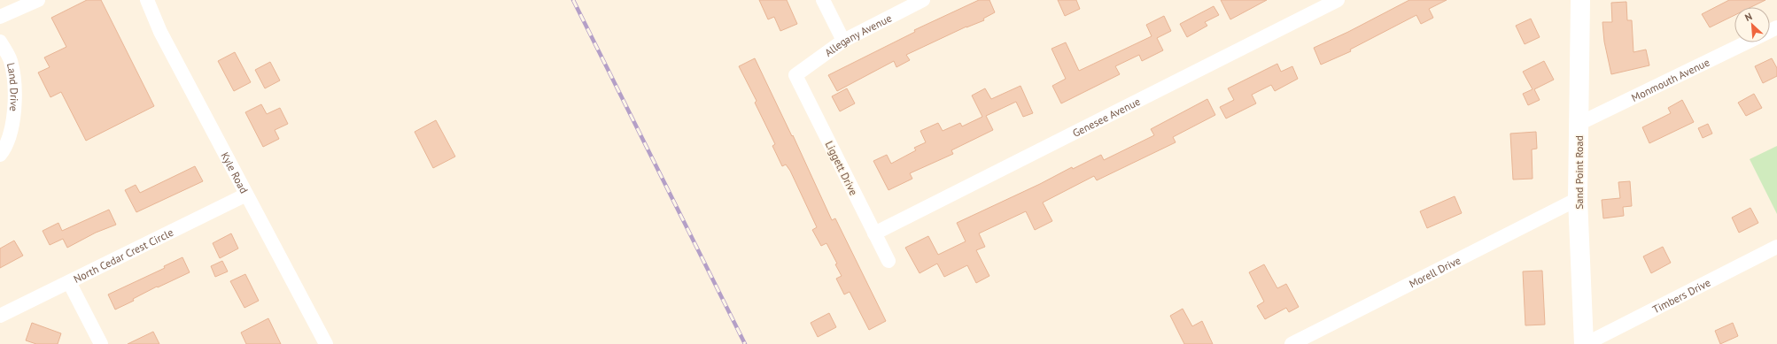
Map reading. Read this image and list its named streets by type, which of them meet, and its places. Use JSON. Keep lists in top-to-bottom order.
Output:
{
  "streets": {
    "street": [
      "Allegany Avenue",
      "Monmouth Avenue",
      "Land Drive",
      "Genesee Avenue",
      "Liggett Drive",
      "Sand Point Road",
      "Kyle Road",
      "North Cedar Crest Circle",
      "Morell Drive",
      "Timbers Drive"
    ]
  },
  "crossings": [
    ["Allegany Avenue", "Liggett Drive"],
    ["Monmouth Avenue", "Sand Point Road"],
    ["Genesee Avenue", "Liggett Drive"],
    ["Sand Point Road", "Morell Drive"],
    ["Sand Point Road", "Timbers Drive"],
    ["Kyle Road", "North Cedar Crest Circle"]
  ],
  "north": "top left"
}
